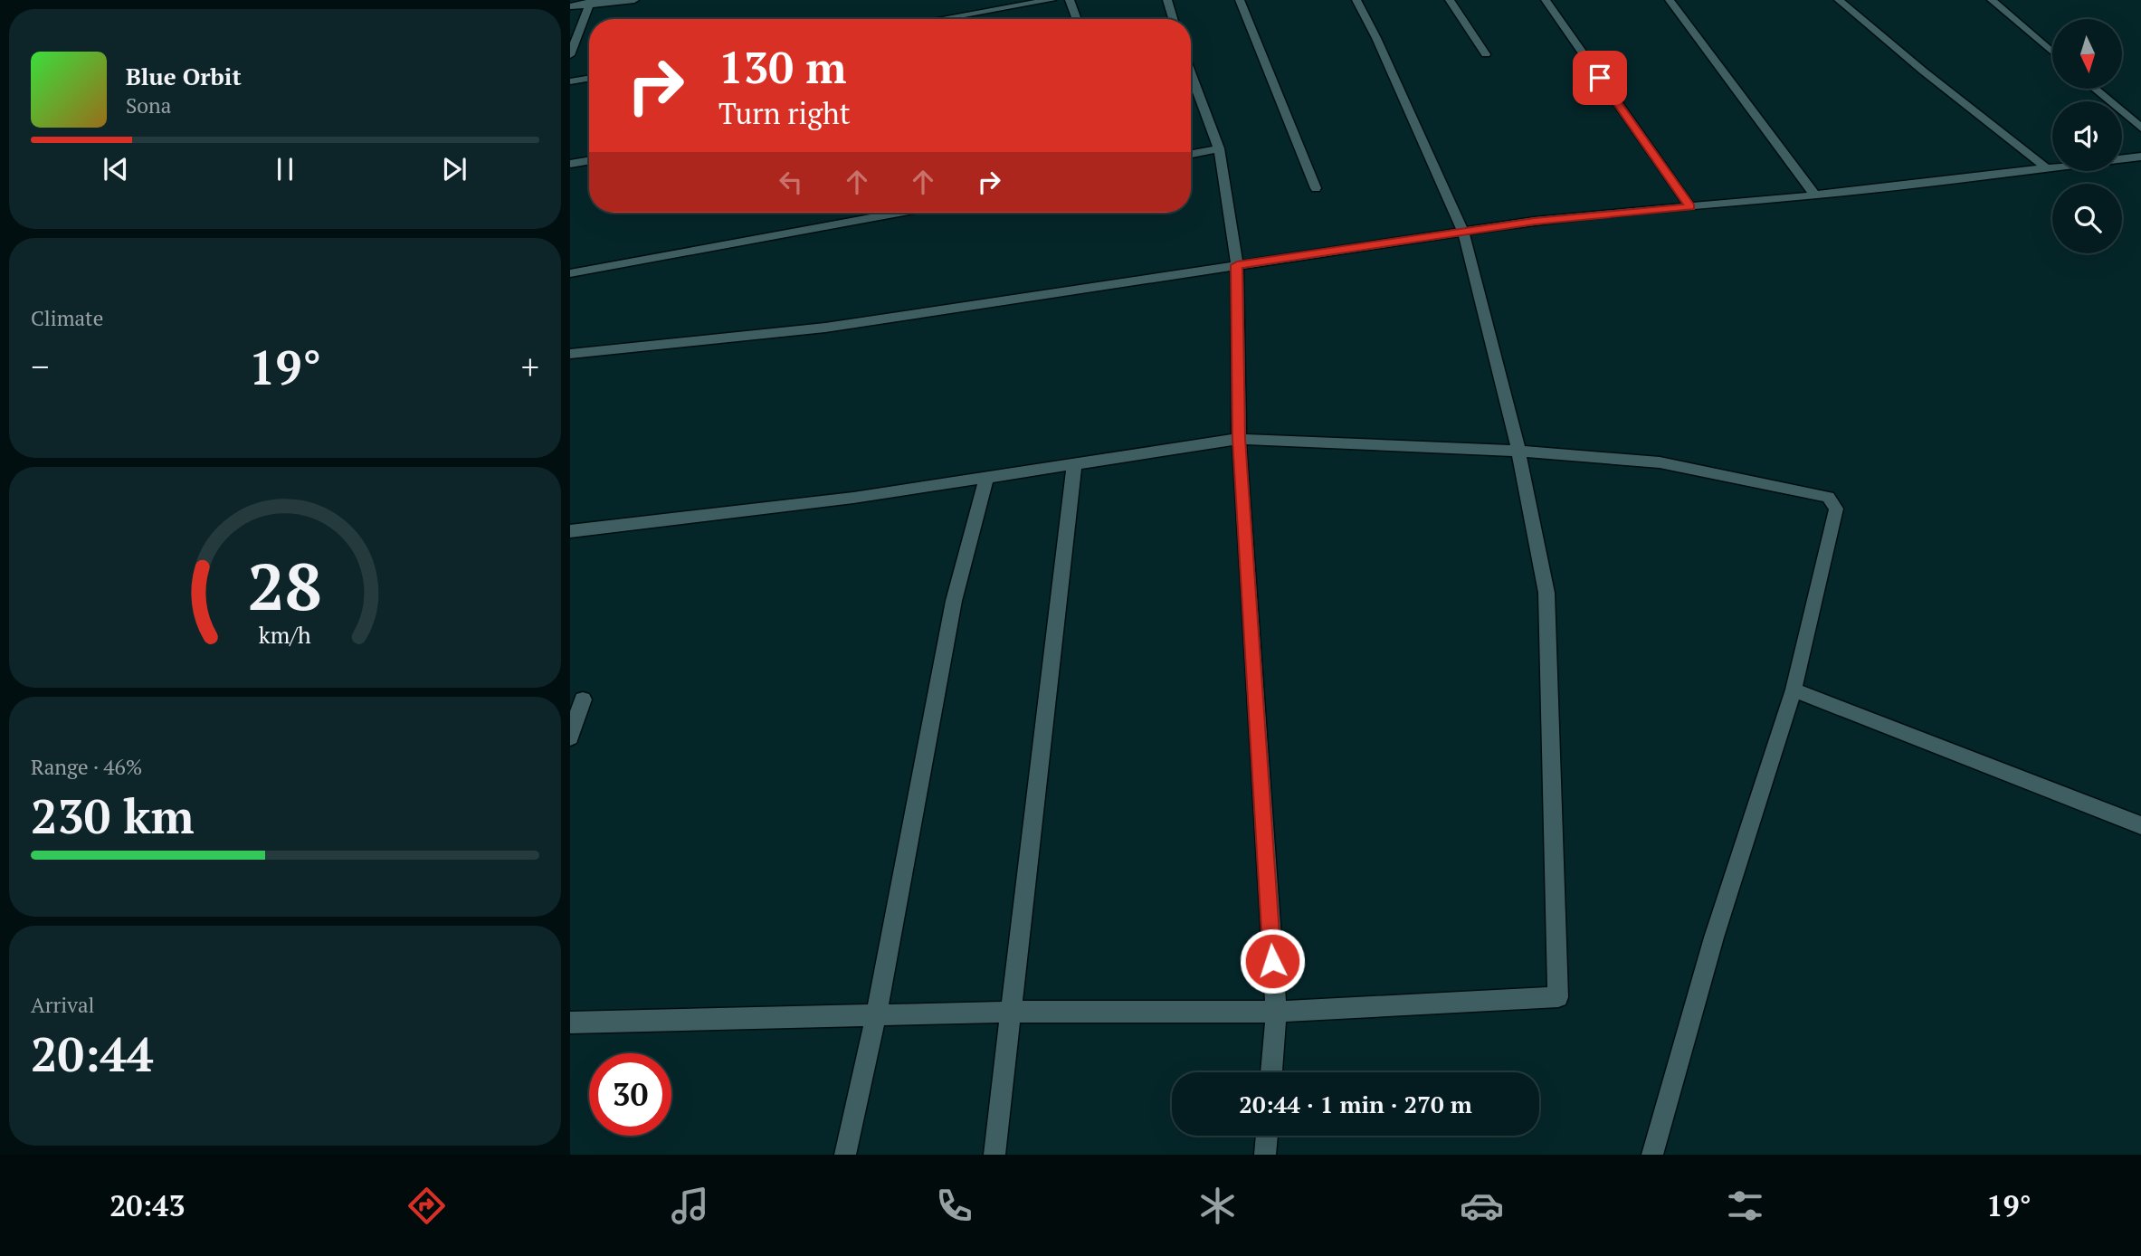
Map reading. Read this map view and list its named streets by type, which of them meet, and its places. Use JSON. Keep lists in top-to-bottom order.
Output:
{
  "north": "bottom",
  "page": {
    "turn": ["130 m", "Turn right"],
    "song": ["Blue Orbit", "Sona"],
    "tile": [
      "Climate",
      ["Range · 46%", "230 km"],
      ["Arrival", "20:44"]
    ],
    "heat": ["−", "19°", "+"],
    "limit": "30",
    "trip": "20:44 · 1 min · 270 m",
    "tabs": ["20:43", "19°"],
    "gauge": ["28", "km/h"]
  }
}
